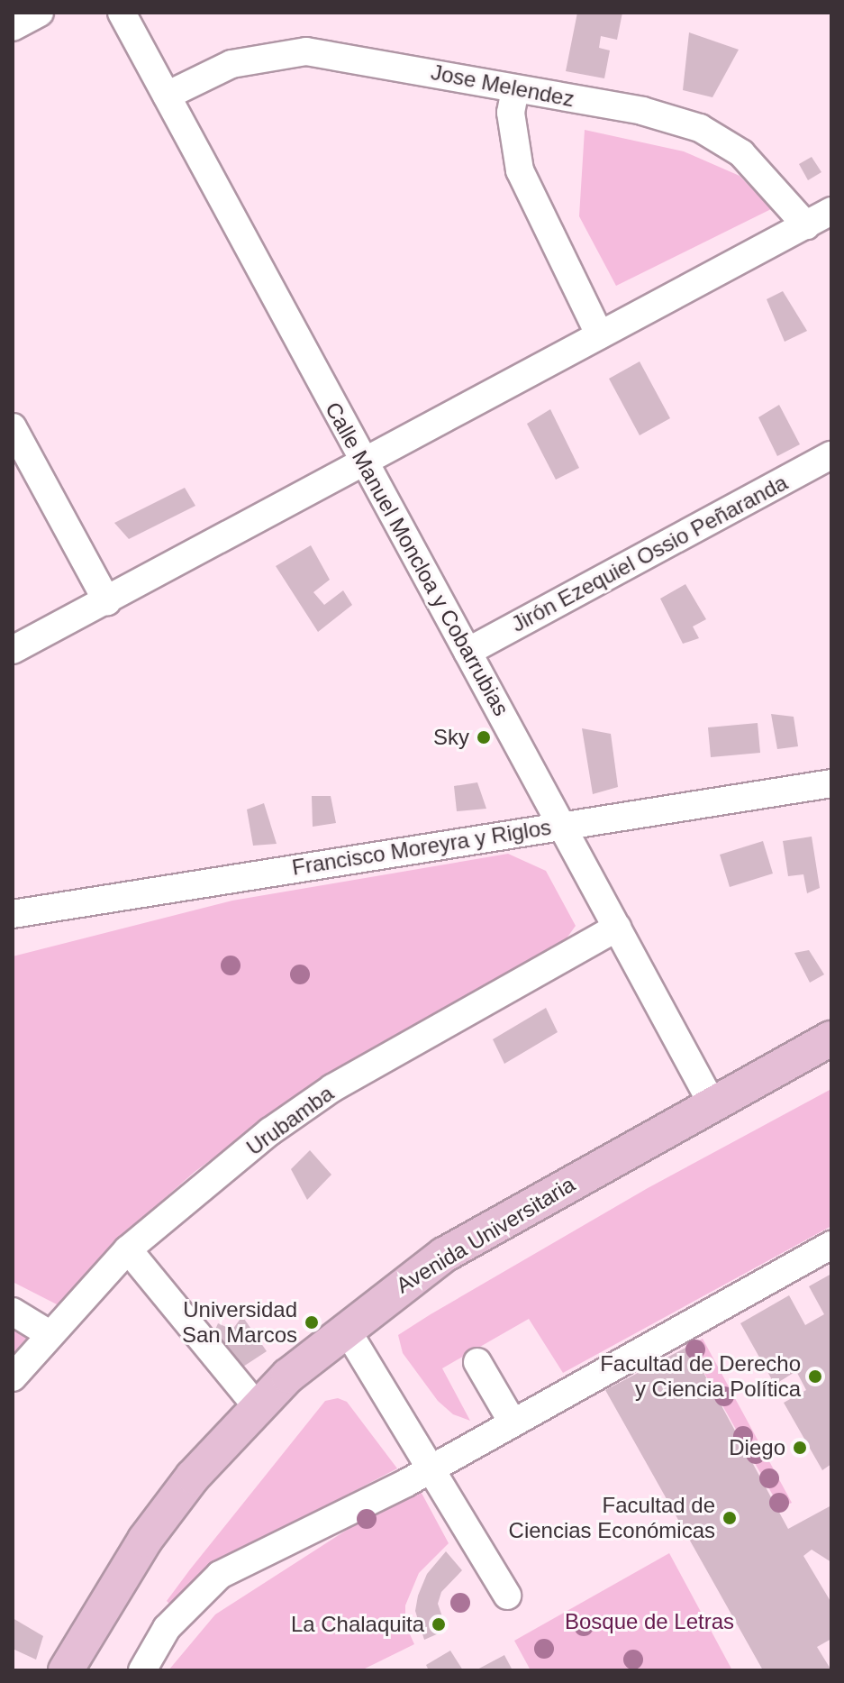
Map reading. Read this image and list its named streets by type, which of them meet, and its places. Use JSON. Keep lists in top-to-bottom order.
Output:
{
  "streets": {
    "main road": ["Avenida Universitaria"],
    "street": [
      "Jose Melendez",
      "Jirón Ezequiel Ossio Peñaranda",
      "Calle Manuel Moncloa y Cobarrubias",
      "Francisco Moreyra y Riglos",
      "Urubamba"
    ]
  },
  "crossings": [
    ["Jose Melendez", "Calle Manuel Moncloa y Cobarrubias"],
    ["Jirón Ezequiel Ossio Peñaranda", "Calle Manuel Moncloa y Cobarrubias"],
    ["Calle Manuel Moncloa y Cobarrubias", "Francisco Moreyra y Riglos"],
    ["Calle Manuel Moncloa y Cobarrubias", "Urubamba"],
    ["Calle Manuel Moncloa y Cobarrubias", "Avenida Universitaria"]
  ],
  "parks": ["Bosque de Letras"],
  "places": [
    "Sky",
    "Universidad San Marcos",
    "Facultad de Derecho y Ciencia Política",
    "Diego",
    "Facultad de Ciencias Económicas",
    "La Chalaquita"
  ]
}
